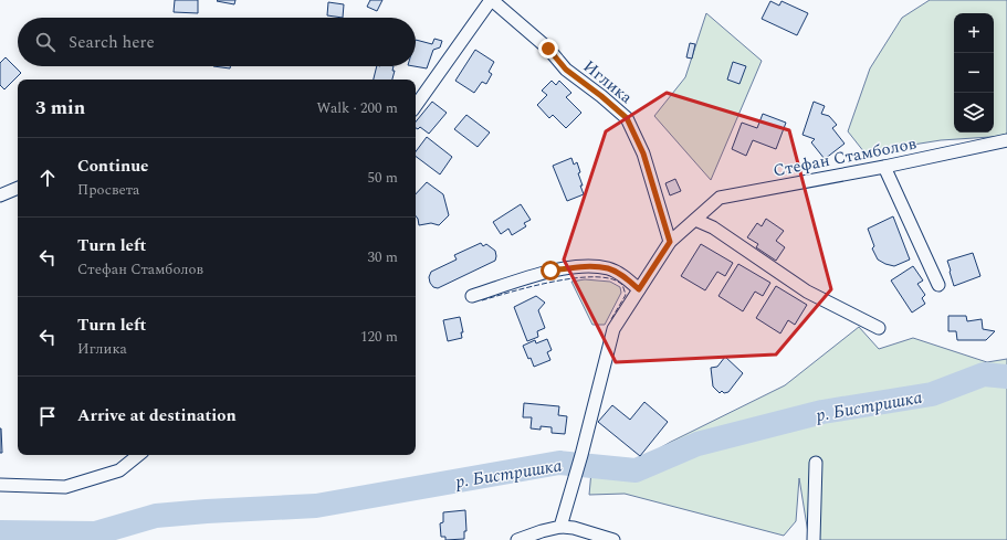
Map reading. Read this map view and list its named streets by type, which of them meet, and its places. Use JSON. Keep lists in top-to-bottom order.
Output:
{
  "streets": {
    "street": ["Иглика", "Стефан Стамболов"]
  },
  "crossings": [
    ["Иглика", "Стефан Стамболов"]
  ],
  "water": ["р. Бистришка"],
  "page": {
    "map_buttons": ["+", "−"],
    "search": "Search here",
    "heading": ["3 min", "Walk · 200 m"],
    "list": [
      ["Continue", "Просвета", "50 m"],
      ["Turn left", "Стефан Стамболов", "30 m"],
      ["Turn left", "Иглика", "120 m"],
      "Arrive at destination"
    ]
  }
}
